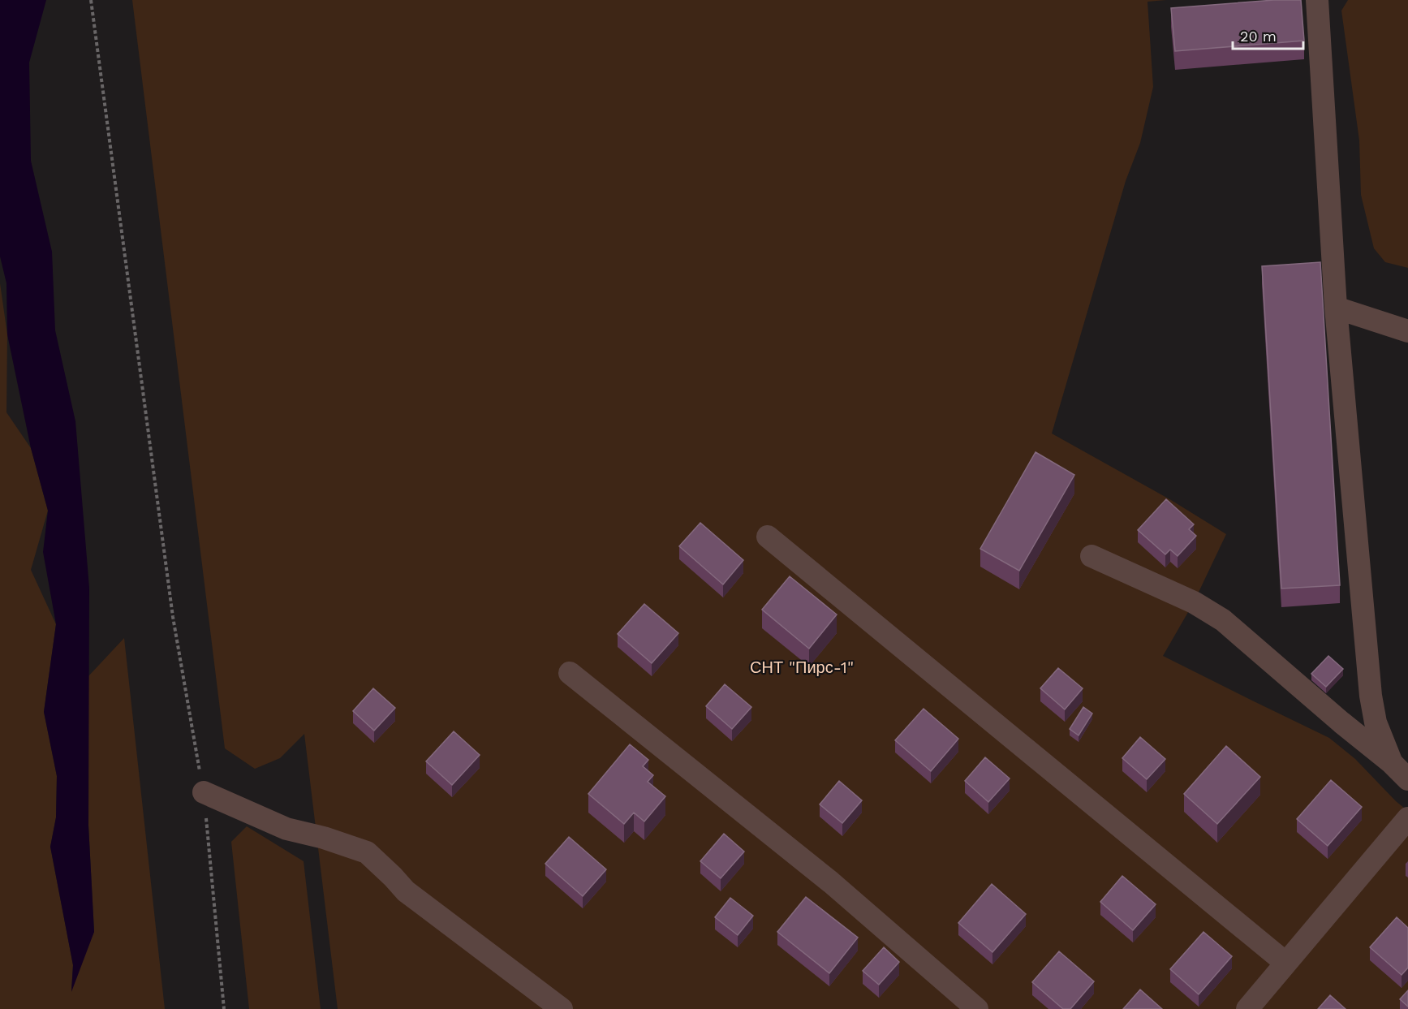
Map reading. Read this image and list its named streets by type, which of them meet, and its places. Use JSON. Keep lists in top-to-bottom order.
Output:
{
  "parks": ["СНТ \"Пирс-1\""],
  "scale_bar": "20 m"
}
